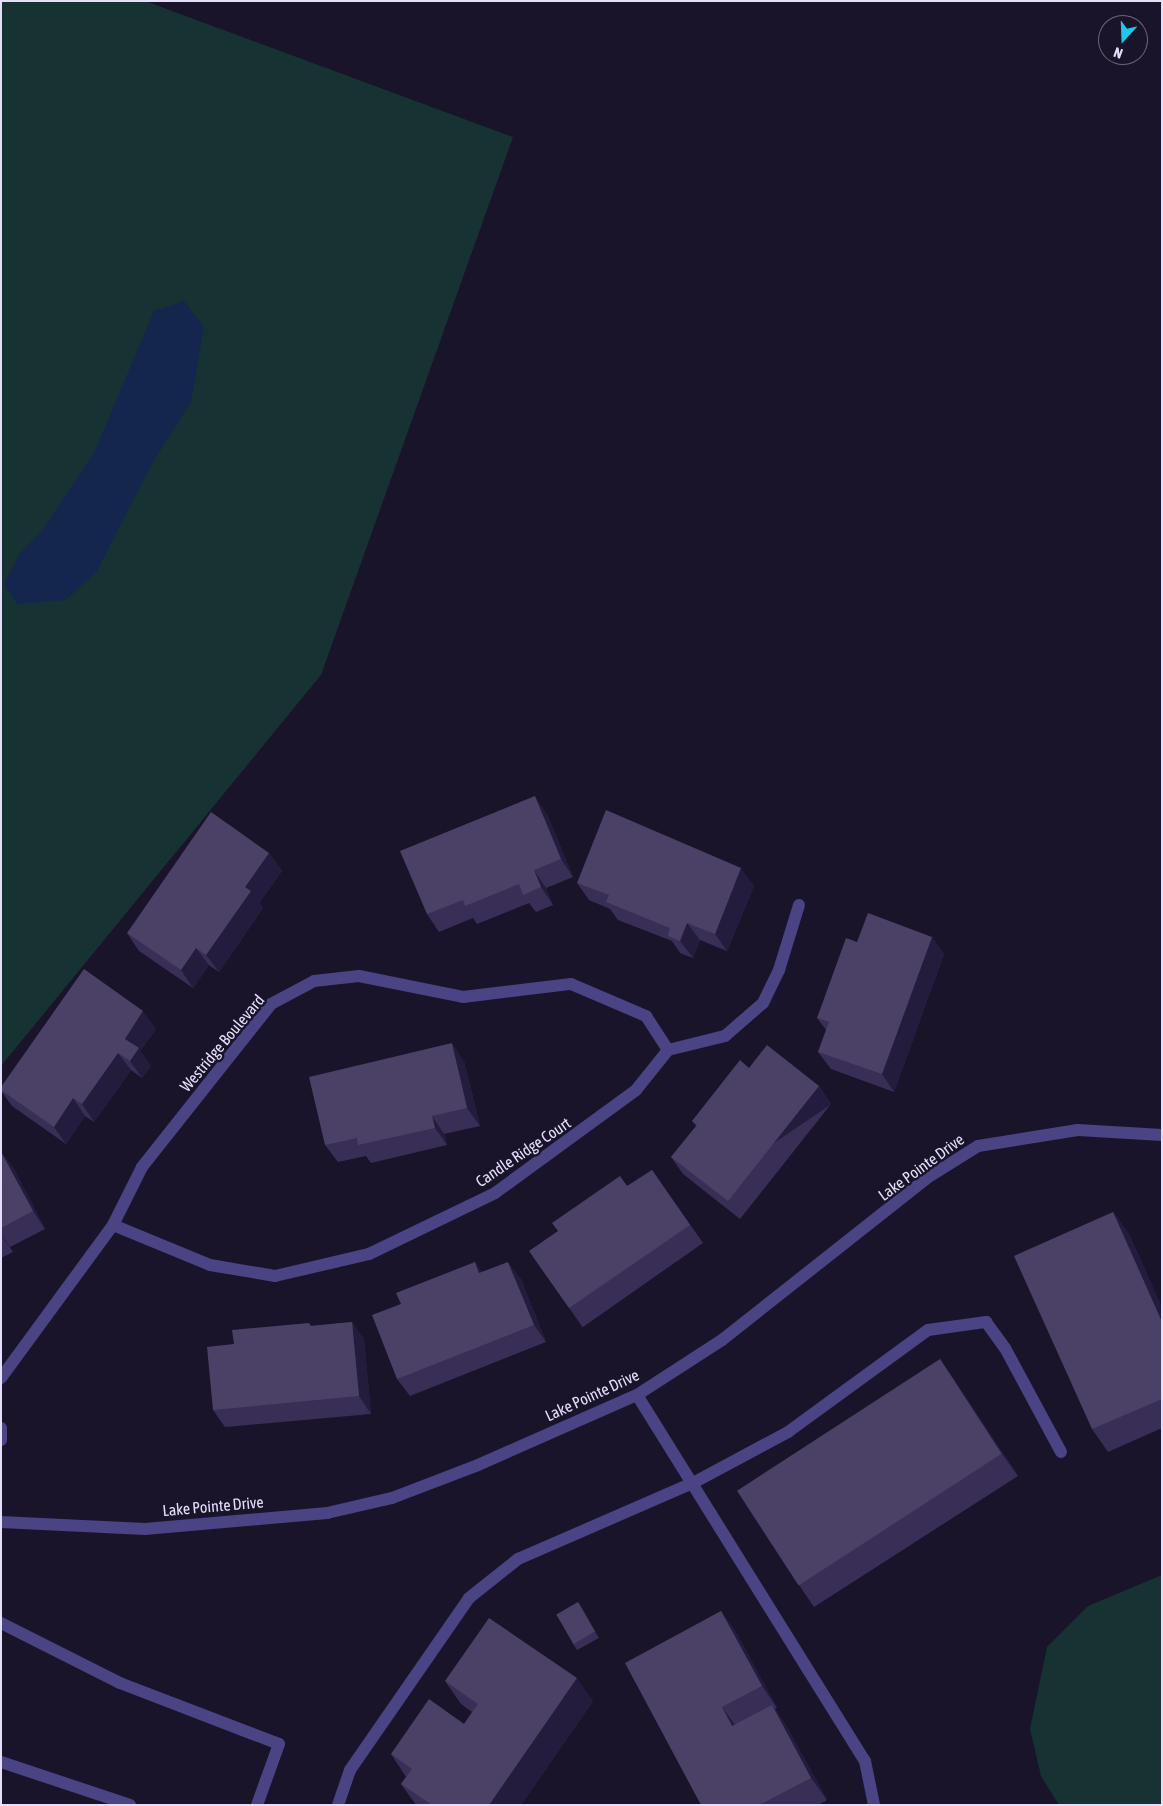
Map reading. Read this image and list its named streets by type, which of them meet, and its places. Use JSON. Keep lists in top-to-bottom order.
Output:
{
  "streets": {
    "street": ["Westridge Boulevard", "Candle Ridge Court", "Lake Pointe Drive"]
  },
  "crossings": [
    ["Westridge Boulevard", "Candle Ridge Court"]
  ],
  "north": "bottom"
}
